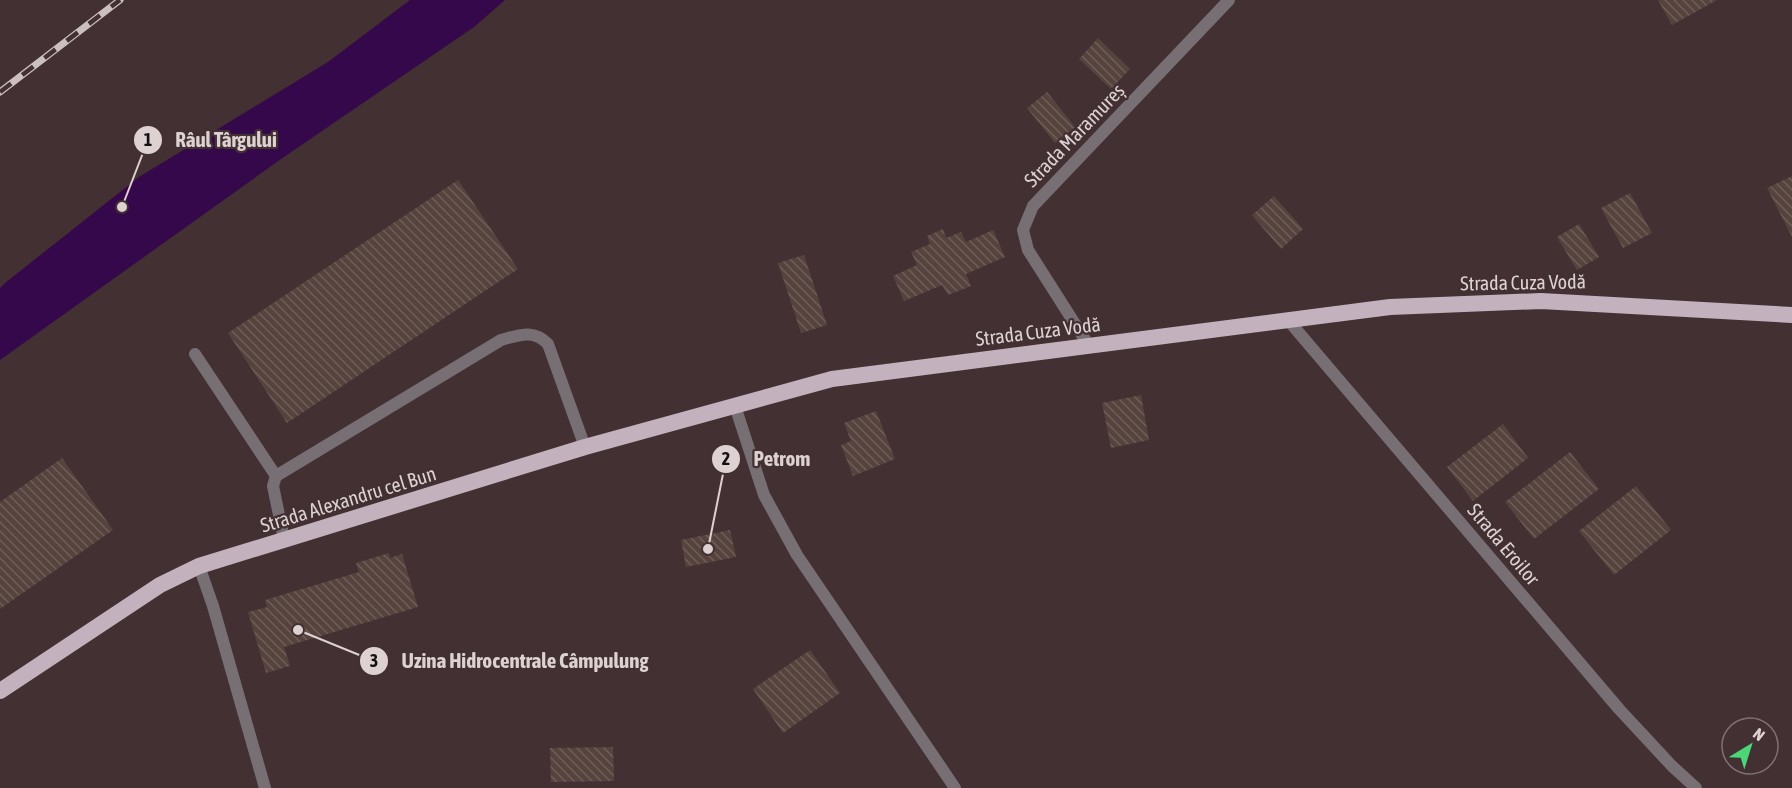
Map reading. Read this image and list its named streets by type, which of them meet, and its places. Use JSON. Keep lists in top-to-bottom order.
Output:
{
  "streets": {
    "highway": ["Strada Cuza Vodă", "Strada Alexandru cel Bun"],
    "street": ["Strada Maramureș", "Strada Eroilor"]
  },
  "crossings": [
    ["Strada Maramureș", "Strada Cuza Vodă"],
    ["Strada Cuza Vodă", "Strada Alexandru cel Bun"],
    ["Strada Cuza Vodă", "Strada Eroilor"]
  ],
  "places": ["Râul Târgului", "Petrom", "Uzina Hidrocentrale Câmpulung"],
  "north": "top right"
}
